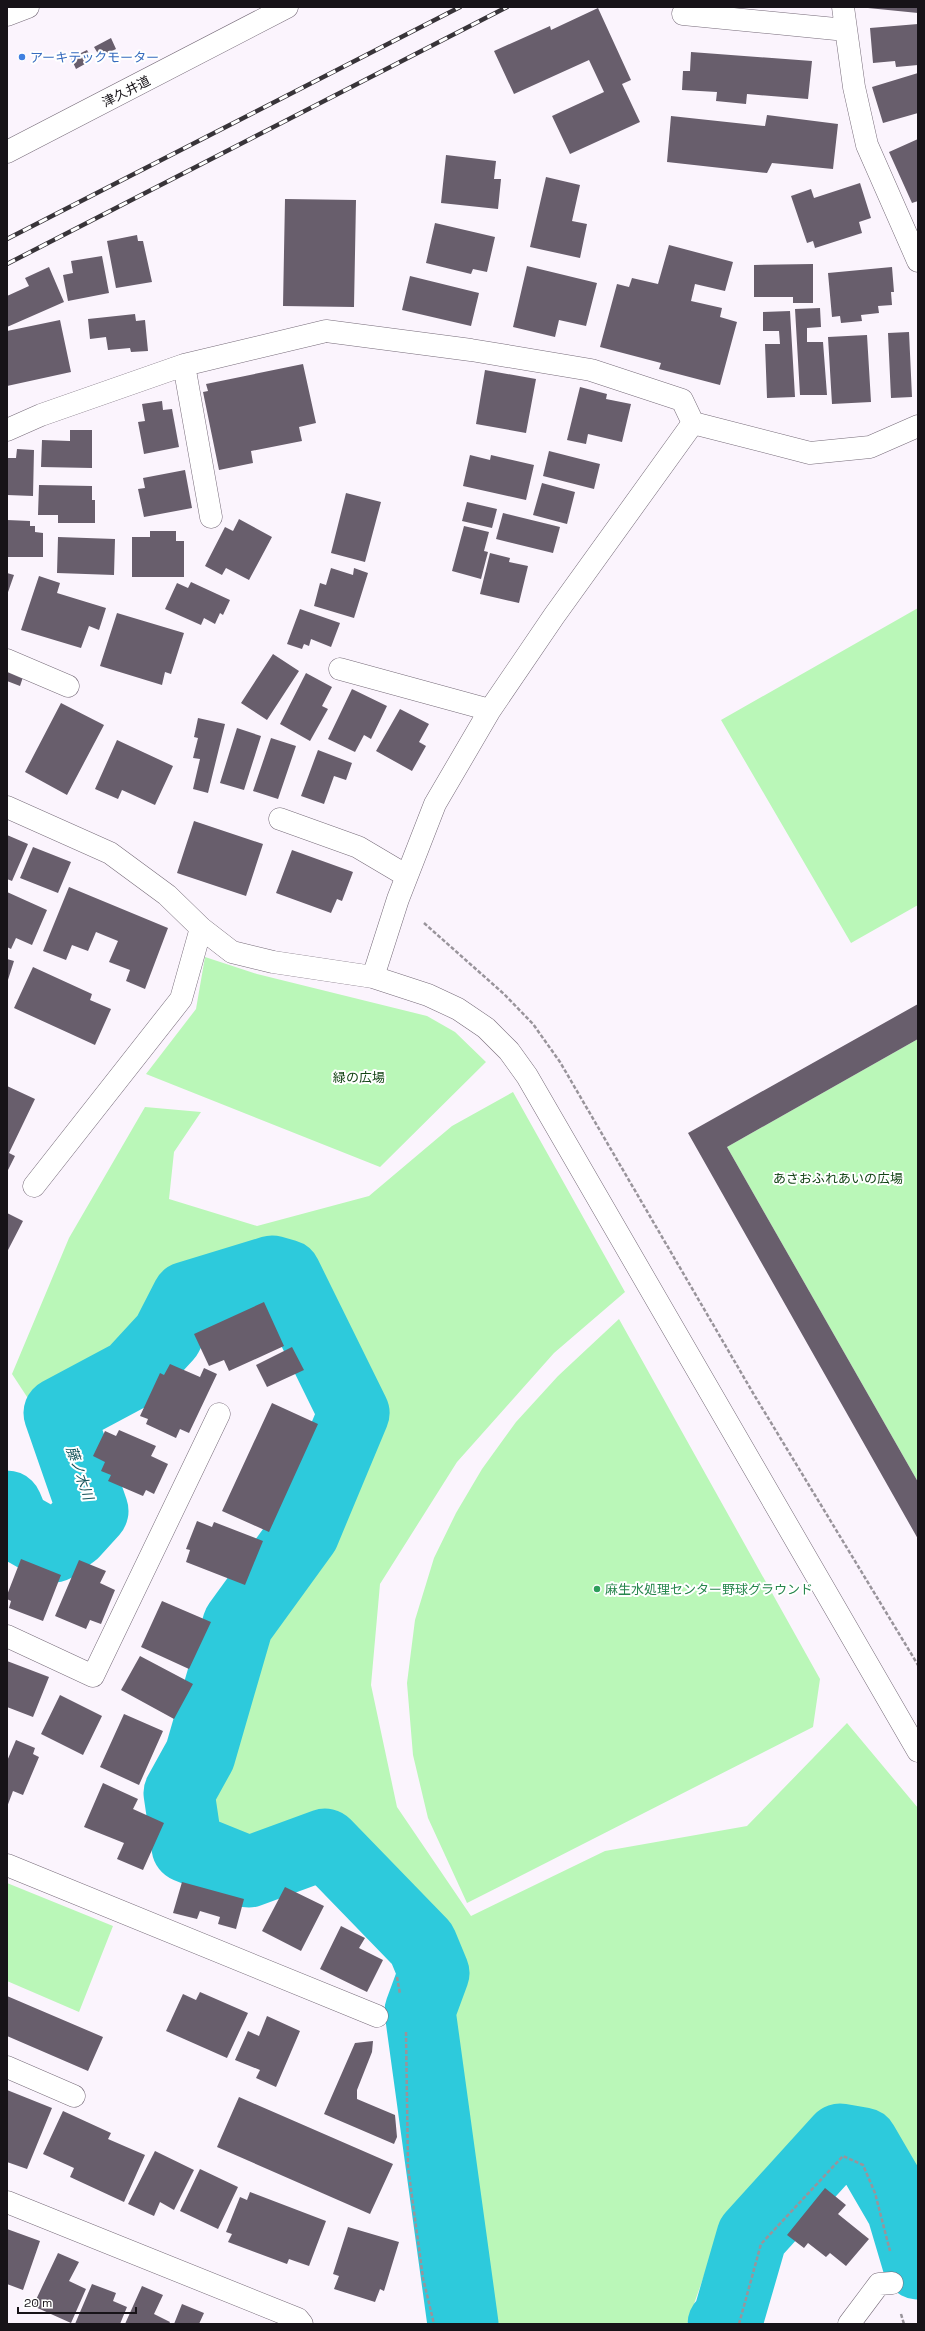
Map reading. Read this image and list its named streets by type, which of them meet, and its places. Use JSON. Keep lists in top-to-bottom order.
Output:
{
  "streets": {
    "street": ["津久井道"]
  },
  "water": ["藤ノ木川"],
  "parks": ["緑の広場", "あさおふれあいの広場"],
  "places": ["アーキテックモーター", "麻生水処理センター野球グラウンド"],
  "scale_bar": "20 m"
}
